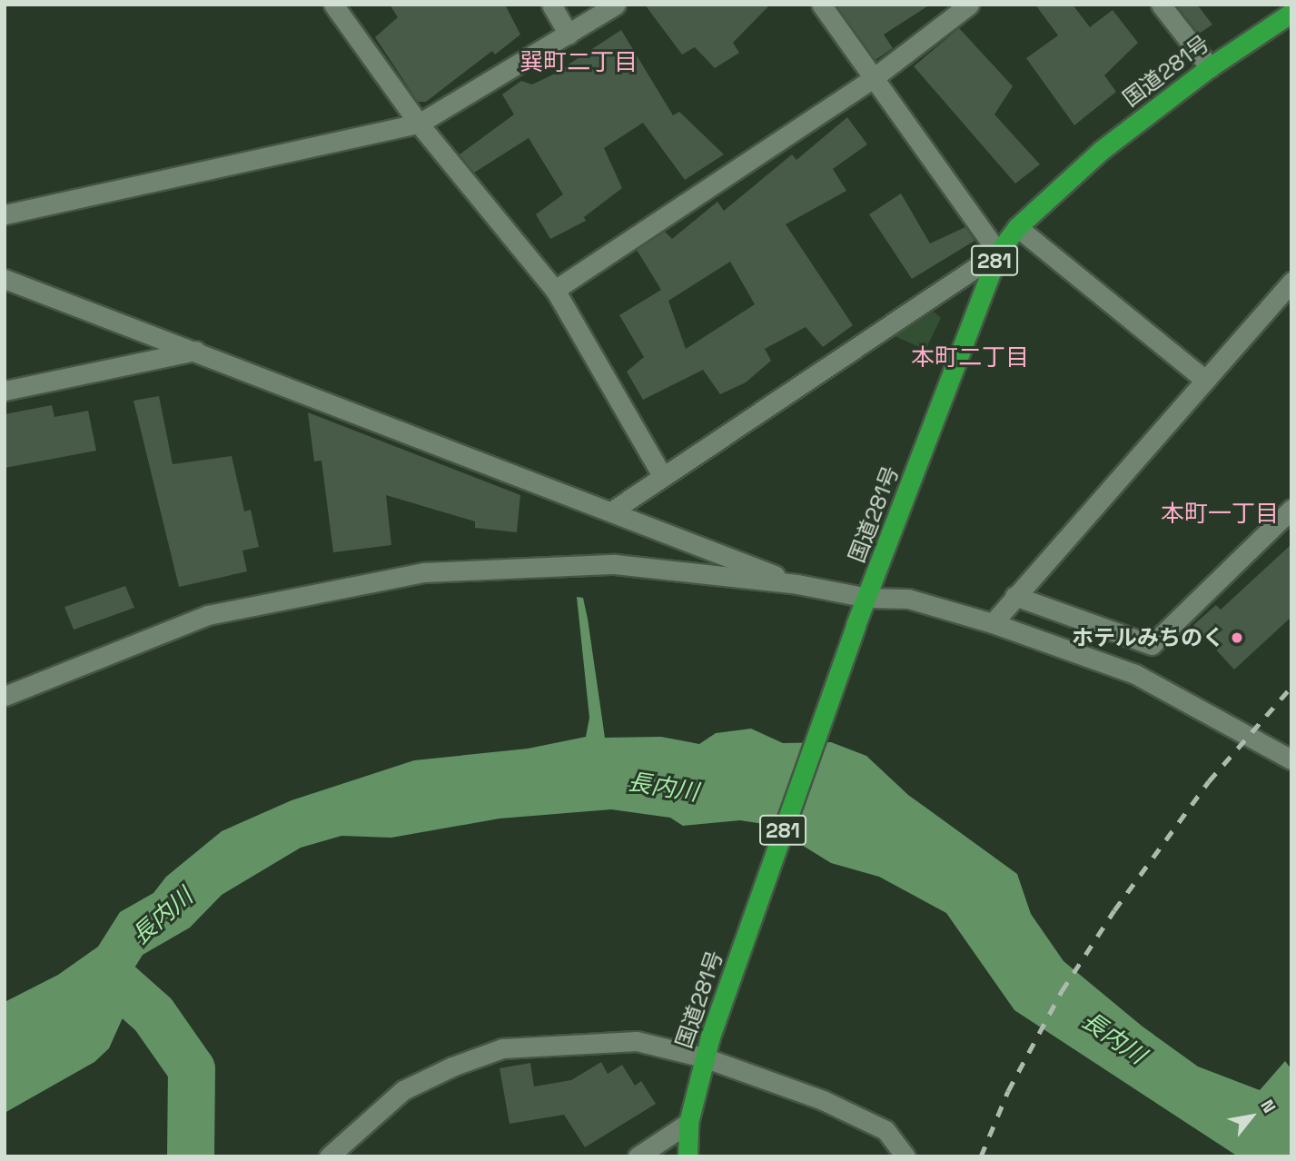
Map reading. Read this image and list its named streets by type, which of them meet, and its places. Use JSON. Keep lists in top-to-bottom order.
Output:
{
  "streets": {
    "highway": ["国道281号", "281"]
  },
  "districts": ["巽町二丁目", "本町二丁目", "本町一丁目"],
  "water": ["長内川"],
  "places": ["ホテルみちのく"],
  "north": "top right"
}
